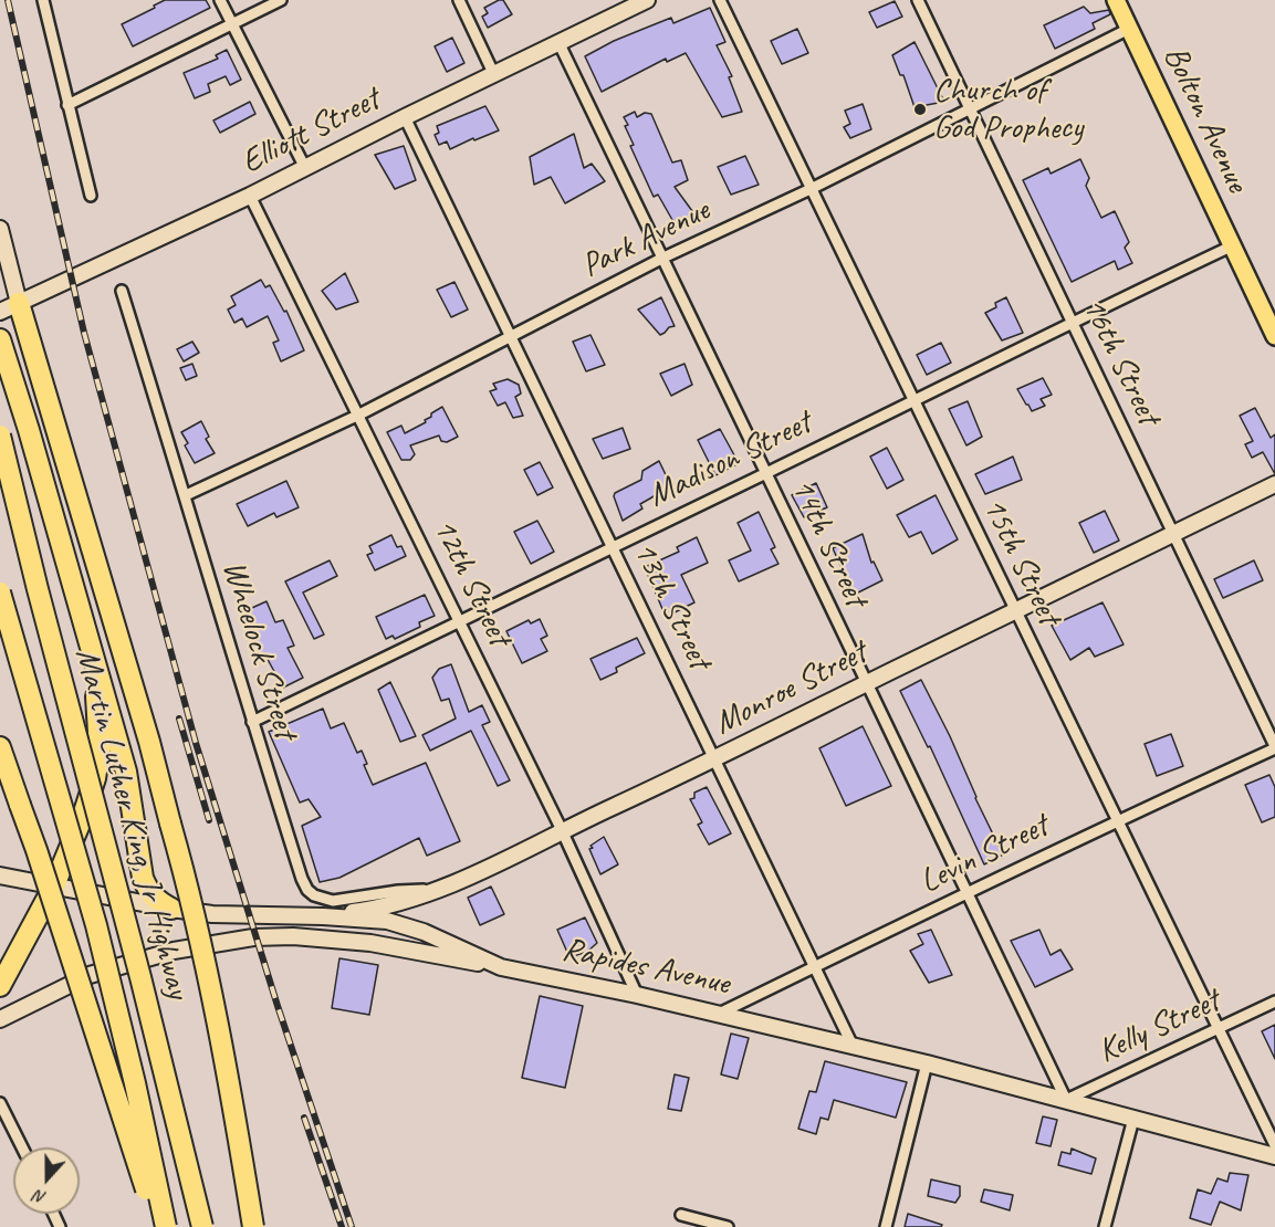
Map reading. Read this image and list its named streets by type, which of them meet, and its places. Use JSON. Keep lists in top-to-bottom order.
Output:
{
  "streets": {
    "highway": ["Martin Luther King, Jr Highway"],
    "main road": [
      "Bolton Avenue",
      "Elliott Street",
      "Monroe Street",
      "Rapides Avenue"
    ],
    "street": [
      "Park Avenue",
      "16th Street",
      "Madison Street",
      "14th Street",
      "15th Street",
      "12th Street",
      "13th Street",
      "Wheelock Street",
      "Levin Street",
      "Kelly Street"
    ]
  },
  "crossings": [
    ["Bolton Avenue", "Park Avenue"],
    ["Bolton Avenue", "Madison Street"],
    ["Elliott Street", "14th Street"],
    ["Elliott Street", "12th Street"],
    ["Elliott Street", "13th Street"],
    ["Park Avenue", "16th Street"],
    ["Park Avenue", "14th Street"],
    ["Park Avenue", "15th Street"],
    ["Park Avenue", "12th Street"],
    ["Park Avenue", "13th Street"],
    ["Park Avenue", "Wheelock Street"],
    ["16th Street", "Madison Street"],
    ["16th Street", "Monroe Street"],
    ["16th Street", "Levin Street"],
    ["Madison Street", "14th Street"],
    ["Madison Street", "15th Street"],
    ["Madison Street", "12th Street"],
    ["Madison Street", "13th Street"],
    ["Madison Street", "Wheelock Street"],
    ["14th Street", "Monroe Street"],
    ["14th Street", "Levin Street"],
    ["14th Street", "Rapides Avenue"],
    ["14th Street", "Kelly Street"],
    ["15th Street", "Monroe Street"],
    ["15th Street", "Levin Street"],
    ["15th Street", "Kelly Street"],
    ["12th Street", "Monroe Street"],
    ["12th Street", "Rapides Avenue"],
    ["13th Street", "Monroe Street"],
    ["13th Street", "Levin Street"],
    ["13th Street", "Rapides Avenue"],
    ["Wheelock Street", "Monroe Street"],
    ["Monroe Street", "Rapides Avenue"],
    ["Levin Street", "Rapides Avenue"],
    ["Rapides Avenue", "Kelly Street"]
  ],
  "places": ["Church of God Prophecy"],
  "north": "bottom"
}
